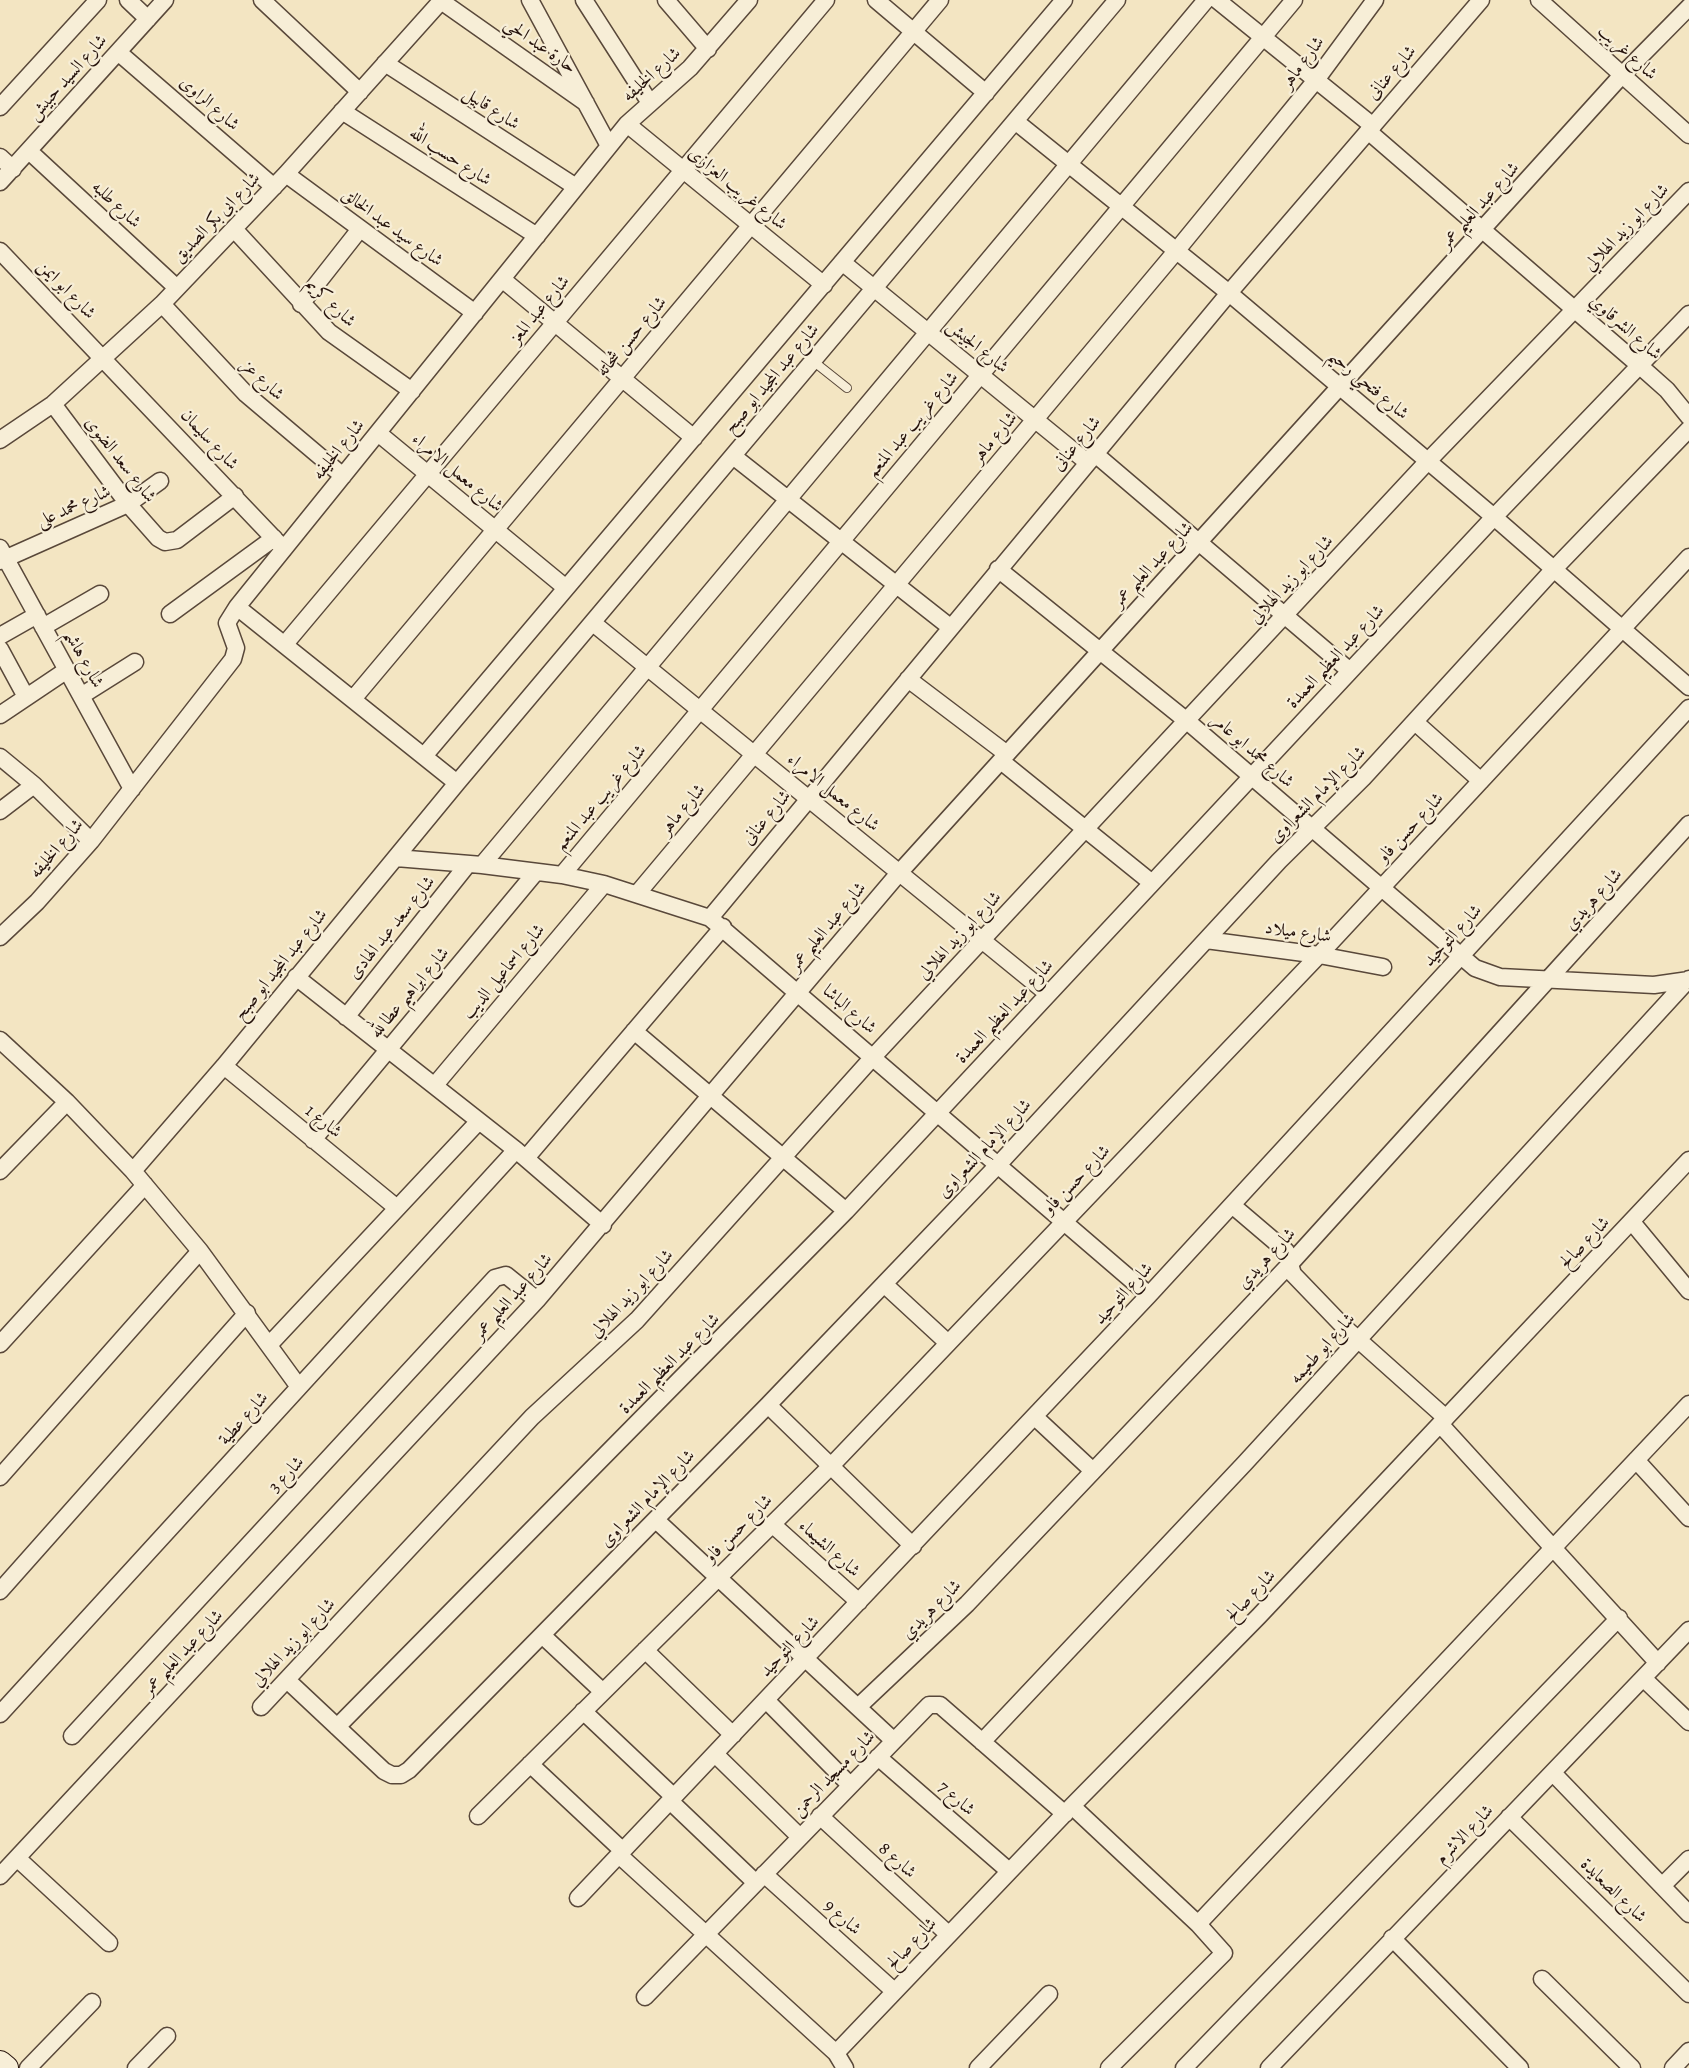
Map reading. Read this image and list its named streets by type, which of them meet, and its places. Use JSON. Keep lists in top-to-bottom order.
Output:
{
  "streets": {
    "street": [
      "حارة عبد الحي",
      "شارع غريب",
      "شارع ماهر",
      "شارع عنانى",
      "شارع الخليفه",
      "شارع السيد حبيش",
      "شارع الراوى",
      "شارع قابيل",
      "شارع حسب الله",
      "شارع غريب العزازى",
      "شارع طلبه",
      "شارع عبد العليم عمر",
      "شارع ابى بكر الصديق",
      "شارع سيد عبد الخالق",
      "شارع ابو زيد الهلالي",
      "شارع ابو ايمن",
      "شارع كريم",
      "شارع عبد المعز",
      "شارع الشرقاوي",
      "شارع حسن شحاته",
      "شارع الجيش",
      "شارع عبد المجيد ابو صبح",
      "شارع عز",
      "شارع فتحي رحيم",
      "شارع غريب عبد المنعم",
      "شارع سليمان",
      "شارع سعد الضوى",
      "شارع معمل الامراء",
      "شارع محمد على",
      "شارع عبد العظيم العمدة",
      "شارع هاشم",
      "شارع محمد ابو عامر",
      "شارع الإمام الشعراوى",
      "شارع حسن فاو",
      "شارع هريدي",
      "شارع سعد عبد الهادى",
      "شارع ميلاد",
      "شارع التوحيد",
      "شارع اسماعيل الديب",
      "شارع ابراهيم عطا لله",
      "شارع الباشا",
      "شارع 1",
      "شارع صالح",
      "شارع ابو طعيمه",
      "شارع عطية",
      "شارع 3",
      "شارع الشيماء",
      "شارع مسجد الرحمن",
      "شارع 7",
      "شارع الاشرم",
      "شارع 8",
      "شارع الصعايدة",
      "شارع 9"
    ]
  },
  "crossings": [
    ["حارة عبد الحي", "شارع ابى بكر الصديق"],
    ["شارع غريب", "شارع عبد العليم عمر"],
    ["شارع ماهر", "شارع الشرقاوي"],
    ["شارع ماهر", "شارع الجيش"],
    ["شارع ماهر", "شارع فتحي رحيم"],
    ["شارع ماهر", "شارع معمل الامراء"],
    ["شارع ماهر", "شارع الباشا"],
    ["شارع عنانى", "شارع الشرقاوي"],
    ["شارع عنانى", "شارع الجيش"],
    ["شارع عنانى", "شارع فتحي رحيم"],
    ["شارع عنانى", "شارع معمل الامراء"],
    ["شارع عنانى", "شارع محمد ابو عامر"],
    ["شارع عنانى", "شارع الباشا"],
    ["شارع عنانى", "شارع عطية"],
    ["شارع الخليفه", "شارع قابيل"],
    ["شارع الخليفه", "شارع حسب الله"],
    ["شارع الخليفه", "شارع غريب العزازى"],
    ["شارع الخليفه", "شارع سيد عبد الخالق"],
    ["شارع الخليفه", "شارع كريم"],
    ["شارع الخليفه", "شارع عز"],
    ["شارع الخليفه", "شارع سليمان"],
    ["شارع الخليفه", "شارع معمل الامراء"],
    ["شارع الخليفه", "شارع هاشم"],
    ["شارع السيد حبيش", "شارع الراوى"],
    ["شارع السيد حبيش", "شارع طلبه"],
    ["شارع الراوى", "شارع ابى بكر الصديق"],
    ["شارع الراوى", "شارع سيد عبد الخالق"],
    ["شارع قابيل", "شارع ابى بكر الصديق"],
    ["شارع حسب الله", "شارع ابى بكر الصديق"],
    ["شارع غريب العزازى", "شارع عبد المعز"],
    ["شارع غريب العزازى", "شارع حسن شحاته"],
    ["شارع غريب العزازى", "شارع عبد المجيد ابو صبح"],
    ["شارع طلبه", "شارع ابى بكر الصديق"],
    ["شارع عبد العليم عمر", "شارع الشرقاوي"],
    ["شارع عبد العليم عمر", "شارع الجيش"],
    ["شارع عبد العليم عمر", "شارع فتحي رحيم"],
    ["شارع عبد العليم عمر", "شارع معمل الامراء"],
    ["شارع عبد العليم عمر", "شارع محمد ابو عامر"],
    ["شارع عبد العليم عمر", "شارع الباشا"],
    ["شارع عبد العليم عمر", "شارع 3"],
    ["شارع ابى بكر الصديق", "شارع سيد عبد الخالق"],
    ["شارع ابى بكر الصديق", "شارع ابو ايمن"],
    ["شارع ابى بكر الصديق", "شارع كريم"],
    ["شارع ابى بكر الصديق", "شارع عز"],
    ["شارع ابى بكر الصديق", "شارع سليمان"],
    ["شارع ابى بكر الصديق", "شارع سعد الضوى"],
    ["شارع ابو زيد الهلالي", "شارع الشرقاوي"],
    ["شارع ابو زيد الهلالي", "شارع الجيش"],
    ["شارع ابو زيد الهلالي", "شارع فتحي رحيم"],
    ["شارع ابو زيد الهلالي", "شارع معمل الامراء"],
    ["شارع ابو زيد الهلالي", "شارع محمد ابو عامر"],
    ["شارع ابو زيد الهلالي", "شارع الإمام الشعراوى"],
    ["شارع ابو زيد الهلالي", "شارع الباشا"],
    ["شارع ابو ايمن", "شارع سليمان"],
    ["شارع عبد المعز", "شارع معمل الامراء"],
    ["شارع الشرقاوي", "شارع غريب عبد المنعم"],
    ["شارع الشرقاوي", "شارع عبد العظيم العمدة"],
    ["شارع حسن شحاته", "شارع معمل الامراء"],
    ["شارع الجيش", "شارع عبد المجيد ابو صبح"],
    ["شارع الجيش", "شارع غريب عبد المنعم"],
    ["شارع الجيش", "شارع عبد العظيم العمدة"],
    ["شارع الجيش", "شارع سعد عبد الهادى"],
    ["شارع عبد المجيد ابو صبح", "شارع فتحي رحيم"],
    ["شارع عبد المجيد ابو صبح", "شارع معمل الامراء"],
    ["شارع عبد المجيد ابو صبح", "شارع الباشا"],
    ["شارع عبد المجيد ابو صبح", "شارع 1"],
    ["شارع فتحي رحيم", "شارع غريب عبد المنعم"],
    ["شارع فتحي رحيم", "شارع عبد العظيم العمدة"],
    ["شارع فتحي رحيم", "شارع الإمام الشعراوى"],
    ["شارع فتحي رحيم", "شارع حسن فاو"],
    ["شارع فتحي رحيم", "شارع سعد عبد الهادى"],
    ["شارع غريب عبد المنعم", "شارع معمل الامراء"],
    ["شارع غريب عبد المنعم", "شارع الباشا"],
    ["شارع سليمان", "شارع سعد الضوى"],
    ["شارع سعد الضوى", "شارع محمد على"],
    ["شارع معمل الامراء", "شارع عبد العظيم العمدة"],
    ["شارع معمل الامراء", "شارع سعد عبد الهادى"],
    ["شارع محمد على", "شارع هاشم"],
    ["شارع عبد العظيم العمدة", "شارع محمد ابو عامر"],
    ["شارع عبد العظيم العمدة", "شارع الإمام الشعراوى"],
    ["شارع عبد العظيم العمدة", "شارع الباشا"],
    ["شارع محمد ابو عامر", "شارع الإمام الشعراوى"],
    ["شارع محمد ابو عامر", "شارع حسن فاو"],
    ["شارع محمد ابو عامر", "شارع هريدي"],
    ["شارع محمد ابو عامر", "شارع التوحيد"],
    ["شارع محمد ابو عامر", "شارع ابو طعيمه"],
    ["شارع الإمام الشعراوى", "شارع ميلاد"],
    ["شارع الإمام الشعراوى", "شارع الباشا"],
    ["شارع حسن فاو", "شارع ميلاد"],
    ["شارع حسن فاو", "شارع الباشا"],
    ["شارع حسن فاو", "شارع الشيماء"],
    ["شارع حسن فاو", "شارع 9"],
    ["شارع سعد عبد الهادى", "شارع الباشا"],
    ["شارع التوحيد", "شارع الباشا"],
    ["شارع التوحيد", "شارع الشيماء"],
    ["شارع التوحيد", "شارع 9"],
    ["شارع اسماعيل الديب", "شارع الباشا"],
    ["شارع ابراهيم عطا لله", "شارع الباشا"],
    ["شارع ابراهيم عطا لله", "شارع 1"],
    ["شارع صالح", "شارع مسجد الرحمن"],
    ["شارع صالح", "شارع 7"],
    ["شارع صالح", "شارع 8"],
    ["شارع صالح", "شارع 9"],
    ["شارع ابو طعيمه", "شارع مسجد الرحمن"],
    ["شارع مسجد الرحمن", "شارع 7"],
    ["شارع مسجد الرحمن", "شارع 8"],
    ["شارع مسجد الرحمن", "شارع 9"],
    ["شارع الاشرم", "شارع الصعايدة"]
  ]
}
